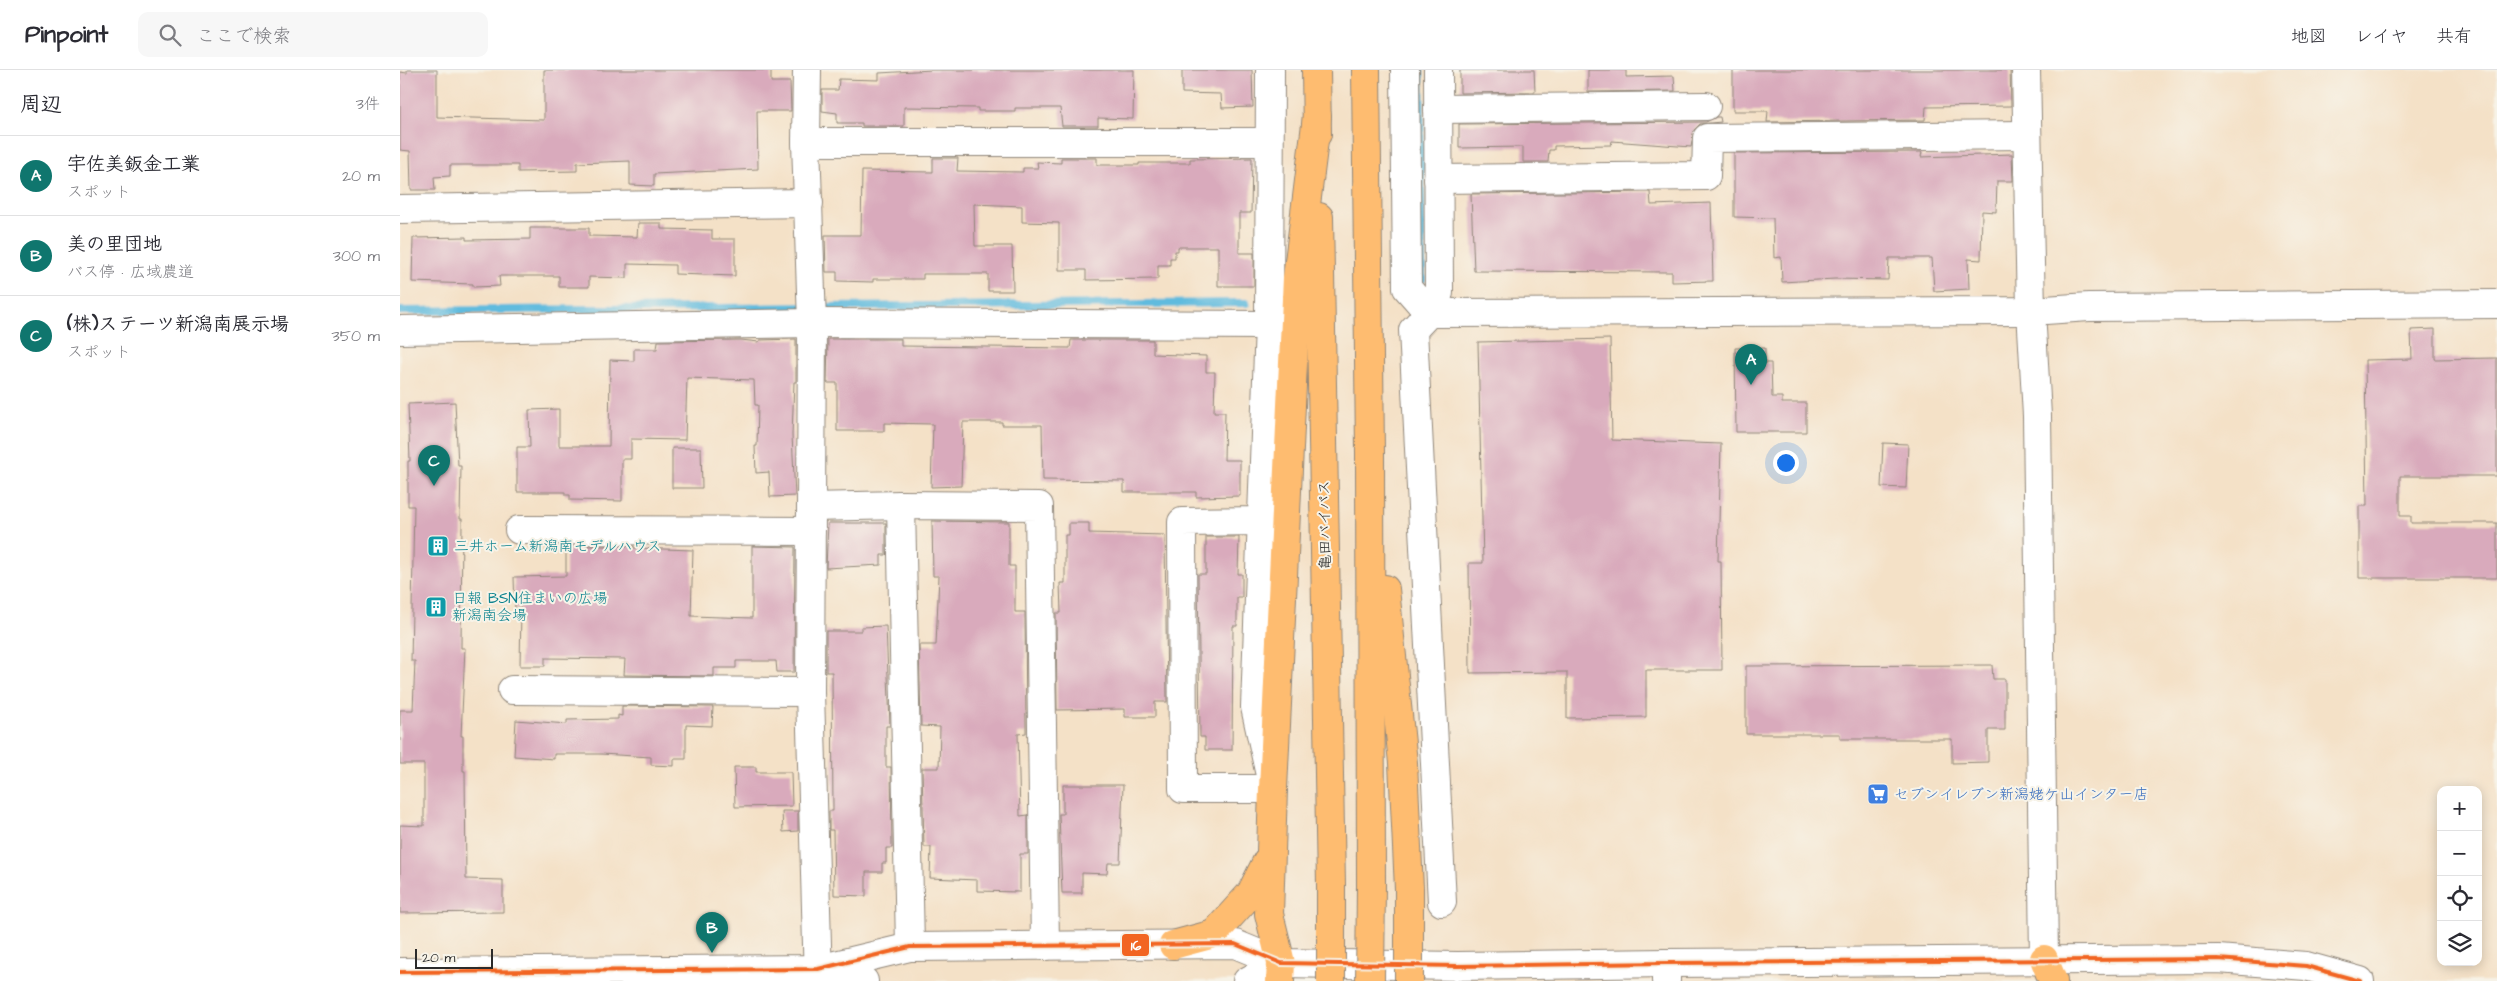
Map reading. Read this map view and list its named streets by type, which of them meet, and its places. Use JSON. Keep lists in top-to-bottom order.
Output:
{
  "streets": {
    "highway": ["亀田バイパス"]
  },
  "places": {
    "building": ["三井ホーム新潟南モデルハウス", "日報 BSN住まいの広場 新潟南会場"],
    "supermarket": ["セブンイレブン新潟姥ケ山インター店"]
  },
  "lines": ["transit line 16"],
  "scale_bar": "20 m",
  "page": {
    "header": "Pinpoint",
    "search": "ここで検索",
    "nav": ["地図", "レイヤ", "共有"],
    "heading": ["周辺", "3件"],
    "list": [
      {
        "mark": "A",
        "name": "宇佐美鈑金工業",
        "note": "スポット",
        "value": "20 m"
      },
      {
        "mark": "B",
        "name": "美の里団地",
        "note": "バス停 · 広域農道",
        "value": "300 m"
      },
      {
        "mark": "C",
        "name": "(株)ステーツ新潟南展示場",
        "note": "スポット",
        "value": "350 m"
      }
    ],
    "pins": ["A", "C", "B"],
    "map_buttons": ["+", "−"],
    "scale": "20 m"
  }
}
